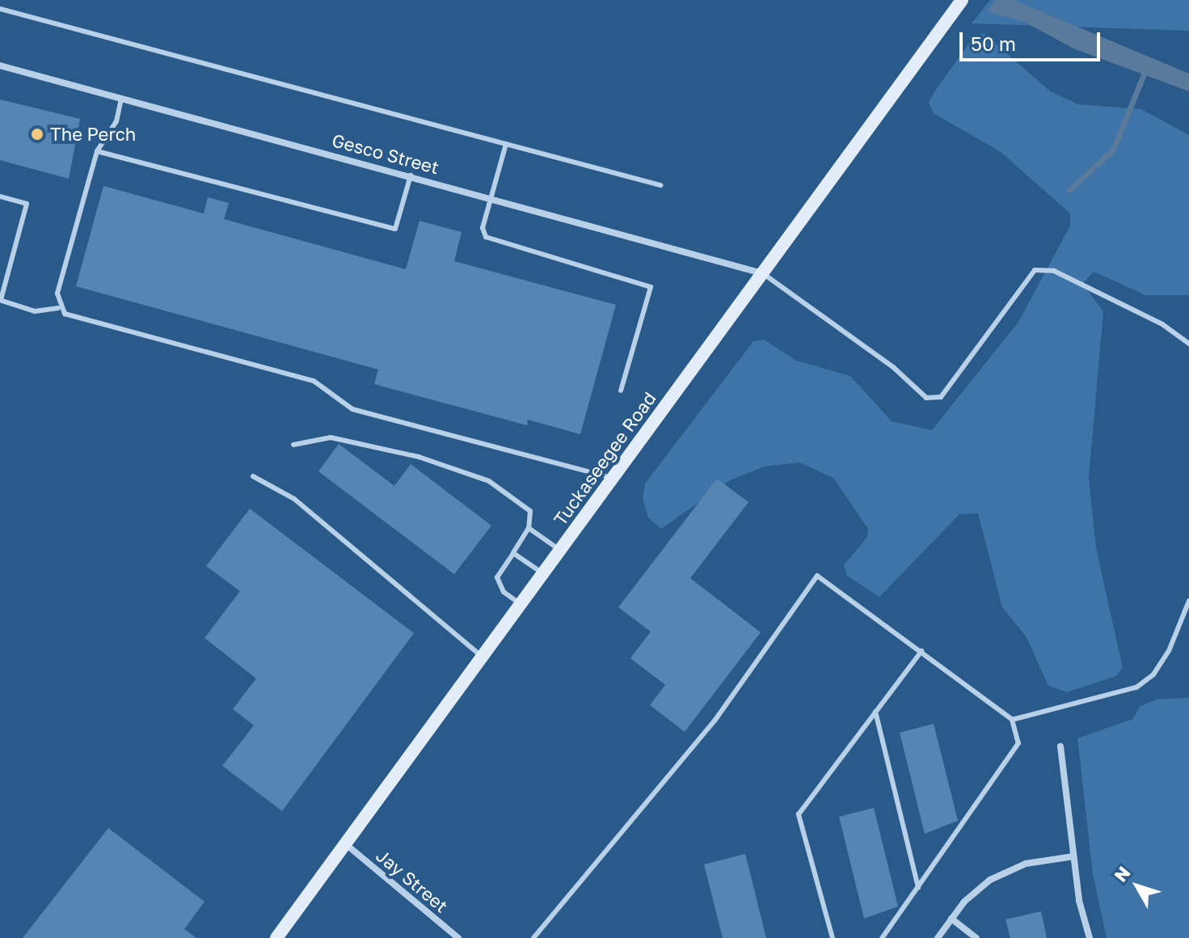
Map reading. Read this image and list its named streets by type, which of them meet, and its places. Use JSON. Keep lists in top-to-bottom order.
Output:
{
  "streets": {
    "main road": ["Tuckaseegee Road"],
    "street": ["Gesco Street", "Jay Street"]
  },
  "crossings": [
    ["Gesco Street", "Tuckaseegee Road"],
    ["Tuckaseegee Road", "Jay Street"]
  ],
  "places": ["The Perch"],
  "scale_bar": "50 m",
  "north": "top left"
}
